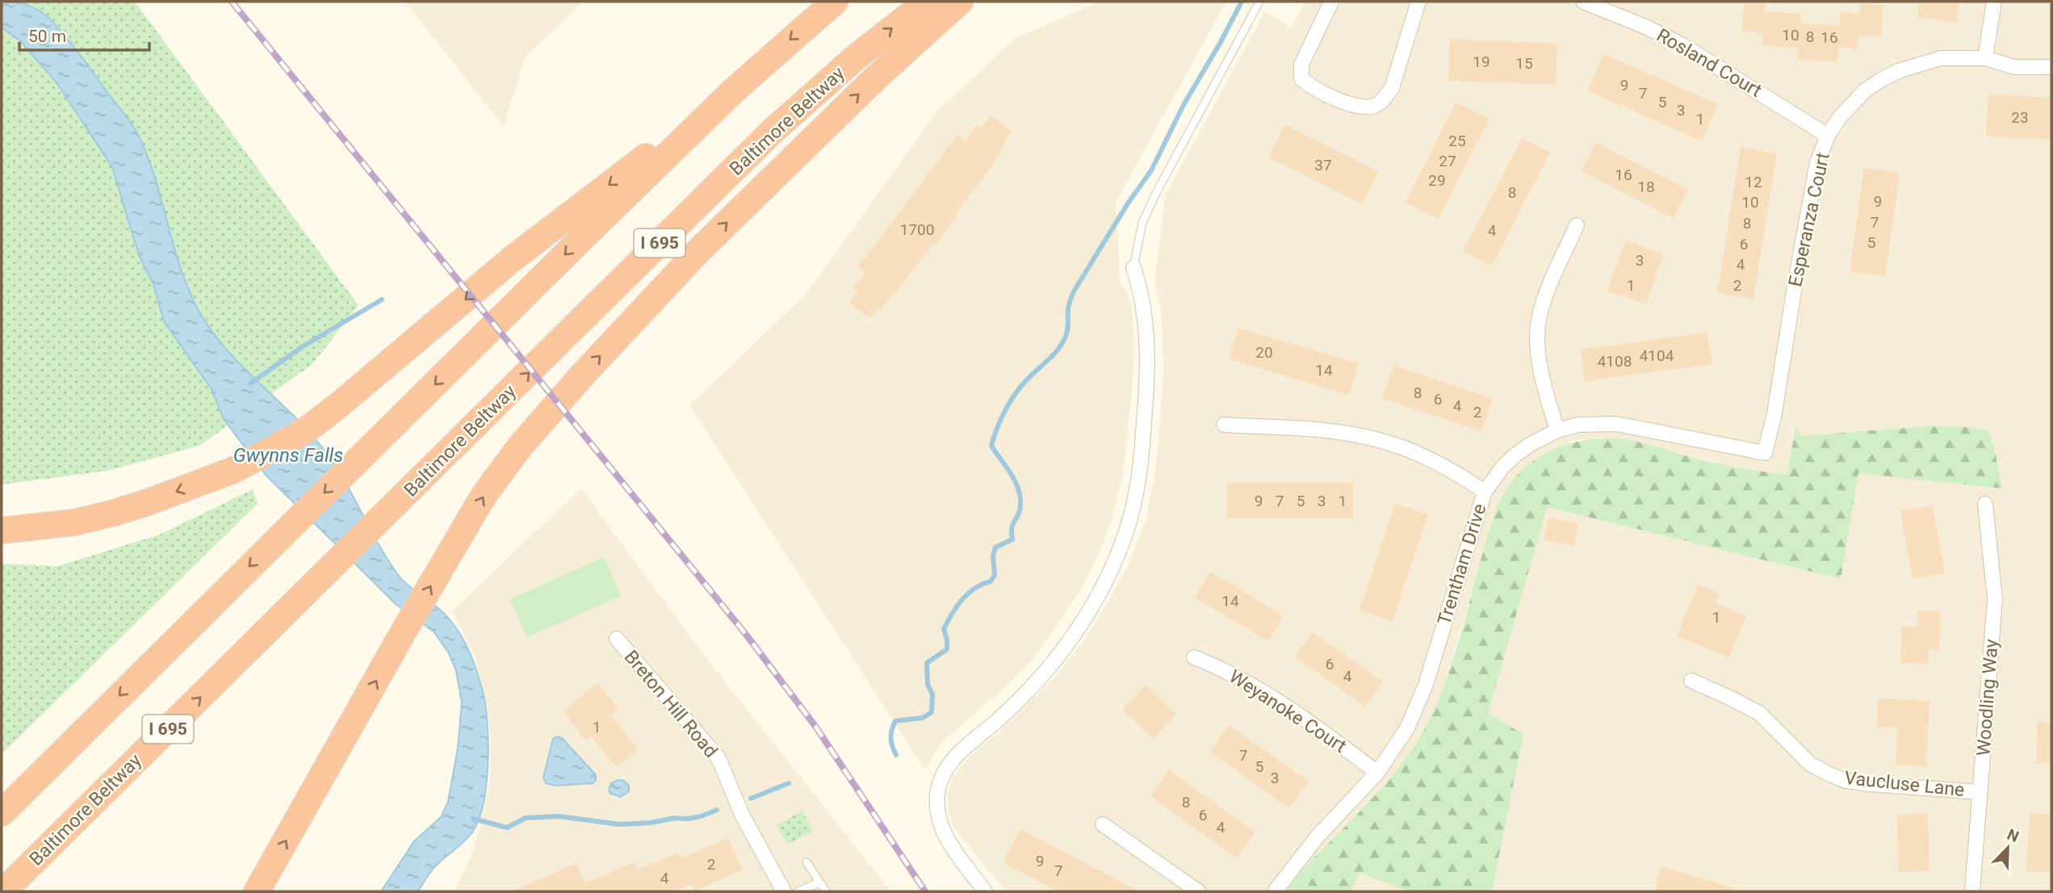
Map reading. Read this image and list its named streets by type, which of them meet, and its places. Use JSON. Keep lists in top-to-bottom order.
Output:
{
  "streets": {
    "highway": ["Baltimore Beltway", "I 695"],
    "street": [
      "Rosland Court",
      "Esperanza Court",
      "Trentham Drive",
      "Woodling Way",
      "Breton Hill Road",
      "Weyanoke Court",
      "Vaucluse Lane"
    ]
  },
  "crossings": [
    ["Rosland Court", "Esperanza Court"],
    ["Esperanza Court", "Trentham Drive"],
    ["Trentham Drive", "Weyanoke Court"],
    ["Woodling Way", "Vaucluse Lane"]
  ],
  "water": ["Gwynns Falls"],
  "house_numbers": [
    "10",
    "8",
    "16",
    "19",
    "15",
    "9",
    "7",
    "5",
    "3",
    "23",
    "1",
    "25",
    "27",
    "37",
    "16",
    "29",
    "12",
    "18",
    "8",
    "9",
    "10",
    "7",
    "8",
    "1700",
    "4",
    "5",
    "6",
    "3",
    "4",
    "1",
    "2",
    "20",
    "4104",
    "4108",
    "14",
    "8",
    "6",
    "4",
    "2",
    "9",
    "7",
    "5",
    "3",
    "1",
    "14",
    "1",
    "6",
    "4",
    "1",
    "7",
    "5",
    "3",
    "8",
    "6",
    "4",
    "9",
    "2",
    "7",
    "4"
  ],
  "scale_bar": "50 m",
  "north": "top right"
}
